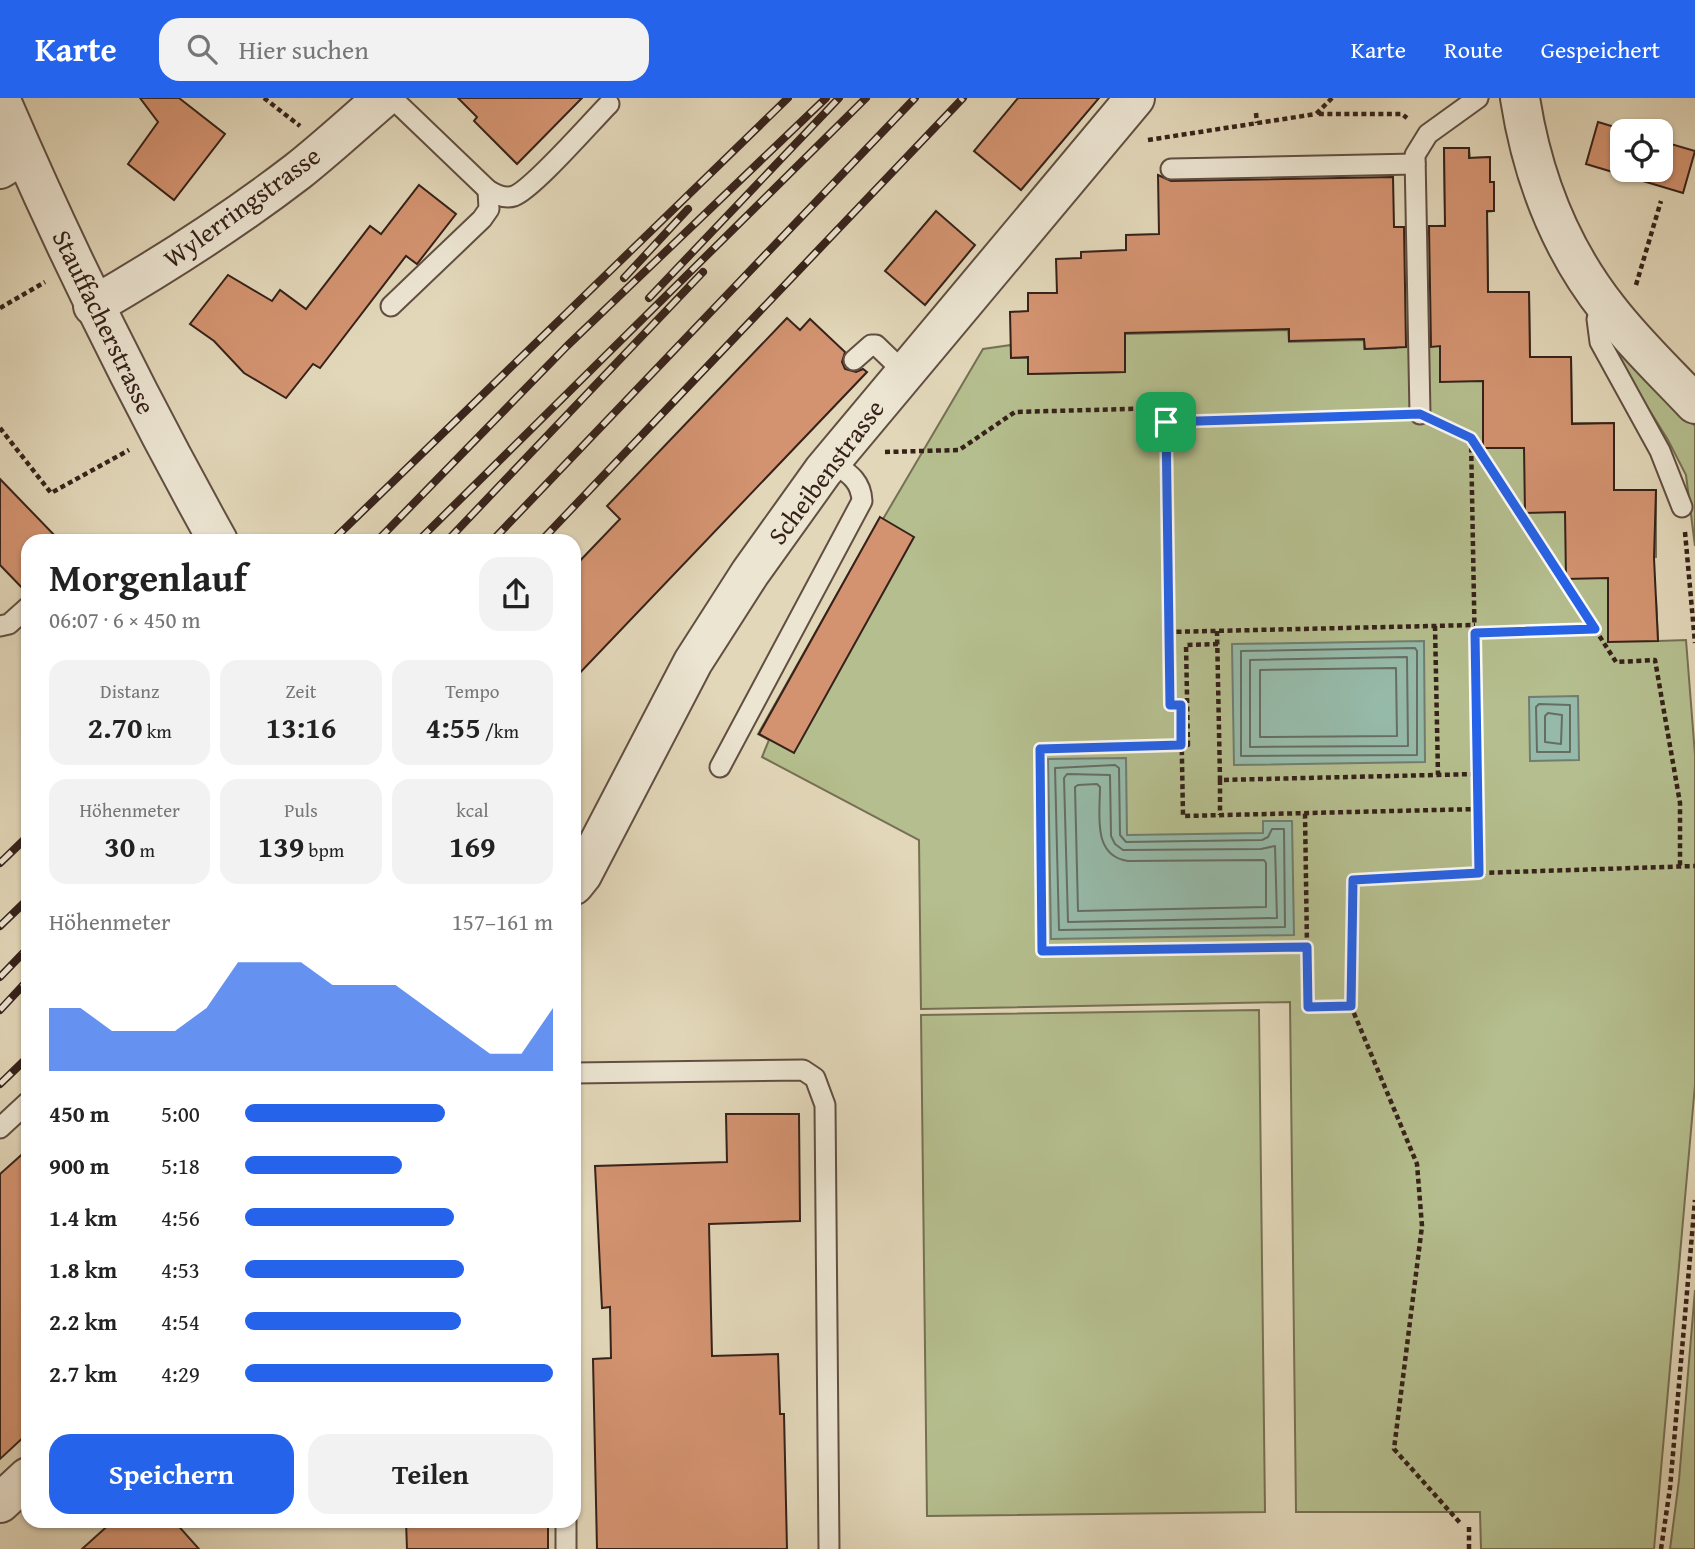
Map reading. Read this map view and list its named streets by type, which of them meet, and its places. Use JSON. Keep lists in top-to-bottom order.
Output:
{
  "streets": {
    "street": ["Wylerringstrasse", "Stauffacherstrasse", "Scheibenstrasse"]
  },
  "crossings": [
    ["Wylerringstrasse", "Stauffacherstrasse"]
  ],
  "page": {
    "header": "Karte",
    "search": "Hier suchen",
    "nav": ["Karte", "Route", "Gespeichert"],
    "heading": ["Morgenlauf", "06:07 · 6 × 450 m"],
    "stats": [
      ["Distanz", "2.70 km"],
      ["Zeit", "13:16"],
      ["Tempo", "4:55 /km"],
      ["Höhenmeter", "30 m"],
      ["Puls", "139 bpm"],
      ["kcal", "169"]
    ],
    "chart": ["Höhenmeter", "157–161 m"],
    "list": [
      {
        "name": "450 m",
        "note": "5:00"
      },
      {
        "name": "900 m",
        "note": "5:18"
      },
      {
        "name": "1.4 km",
        "note": "4:56"
      },
      {
        "name": "1.8 km",
        "note": "4:53"
      },
      {
        "name": "2.2 km",
        "note": "4:54"
      },
      {
        "name": "2.7 km",
        "note": "4:29"
      }
    ],
    "buttons": ["Speichern", "Teilen"]
  }
}
